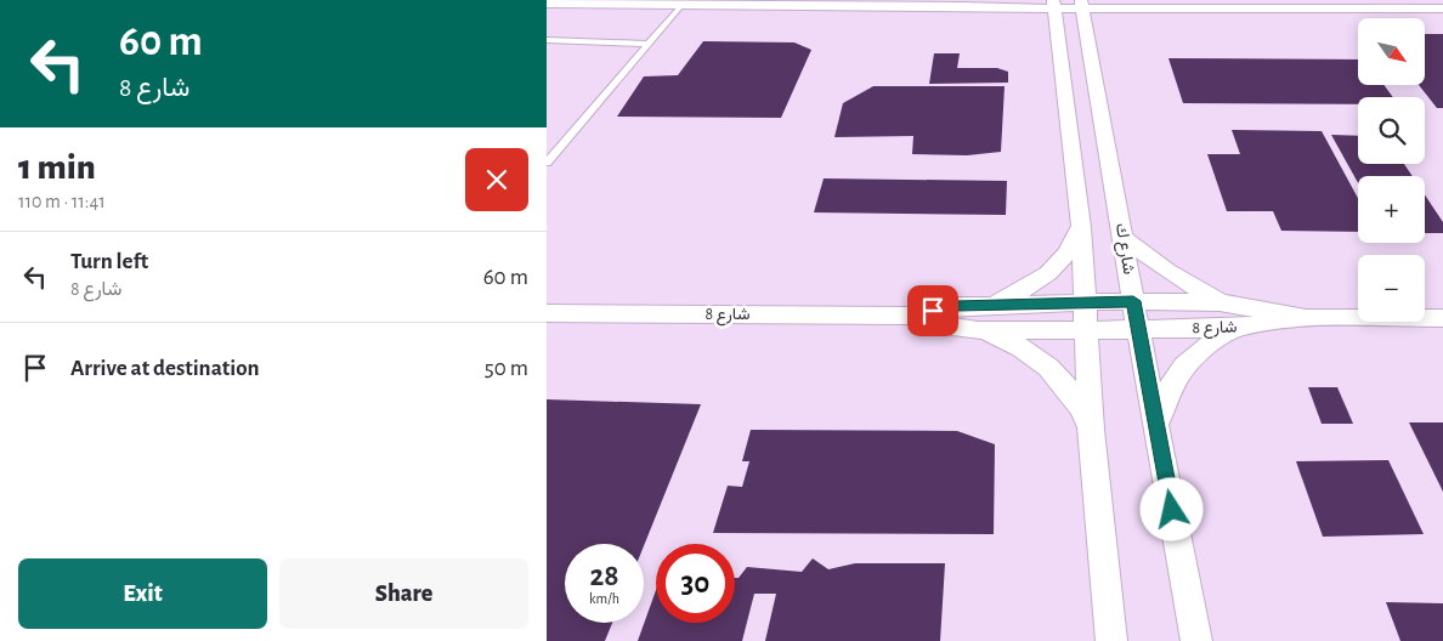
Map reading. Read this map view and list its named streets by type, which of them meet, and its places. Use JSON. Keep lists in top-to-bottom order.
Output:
{
  "streets": {
    "street": ["شارع ك", "شارع 8"]
  },
  "crossings": [
    ["شارع ك", "شارع 8"]
  ],
  "north": "bottom right",
  "page": {
    "turn": ["60 m", "شارع 8"],
    "map_buttons": ["+", "−"],
    "heading": ["1 min", "110 m · 11:41"],
    "list": [
      {
        "name": "Turn left",
        "note": "شارع 8",
        "value": "60 m"
      },
      {
        "name": "Arrive at destination",
        "value": "50 m"
      }
    ],
    "speed": "28 km/h",
    "limit": "30",
    "buttons": ["Exit", "Share"]
  }
}
